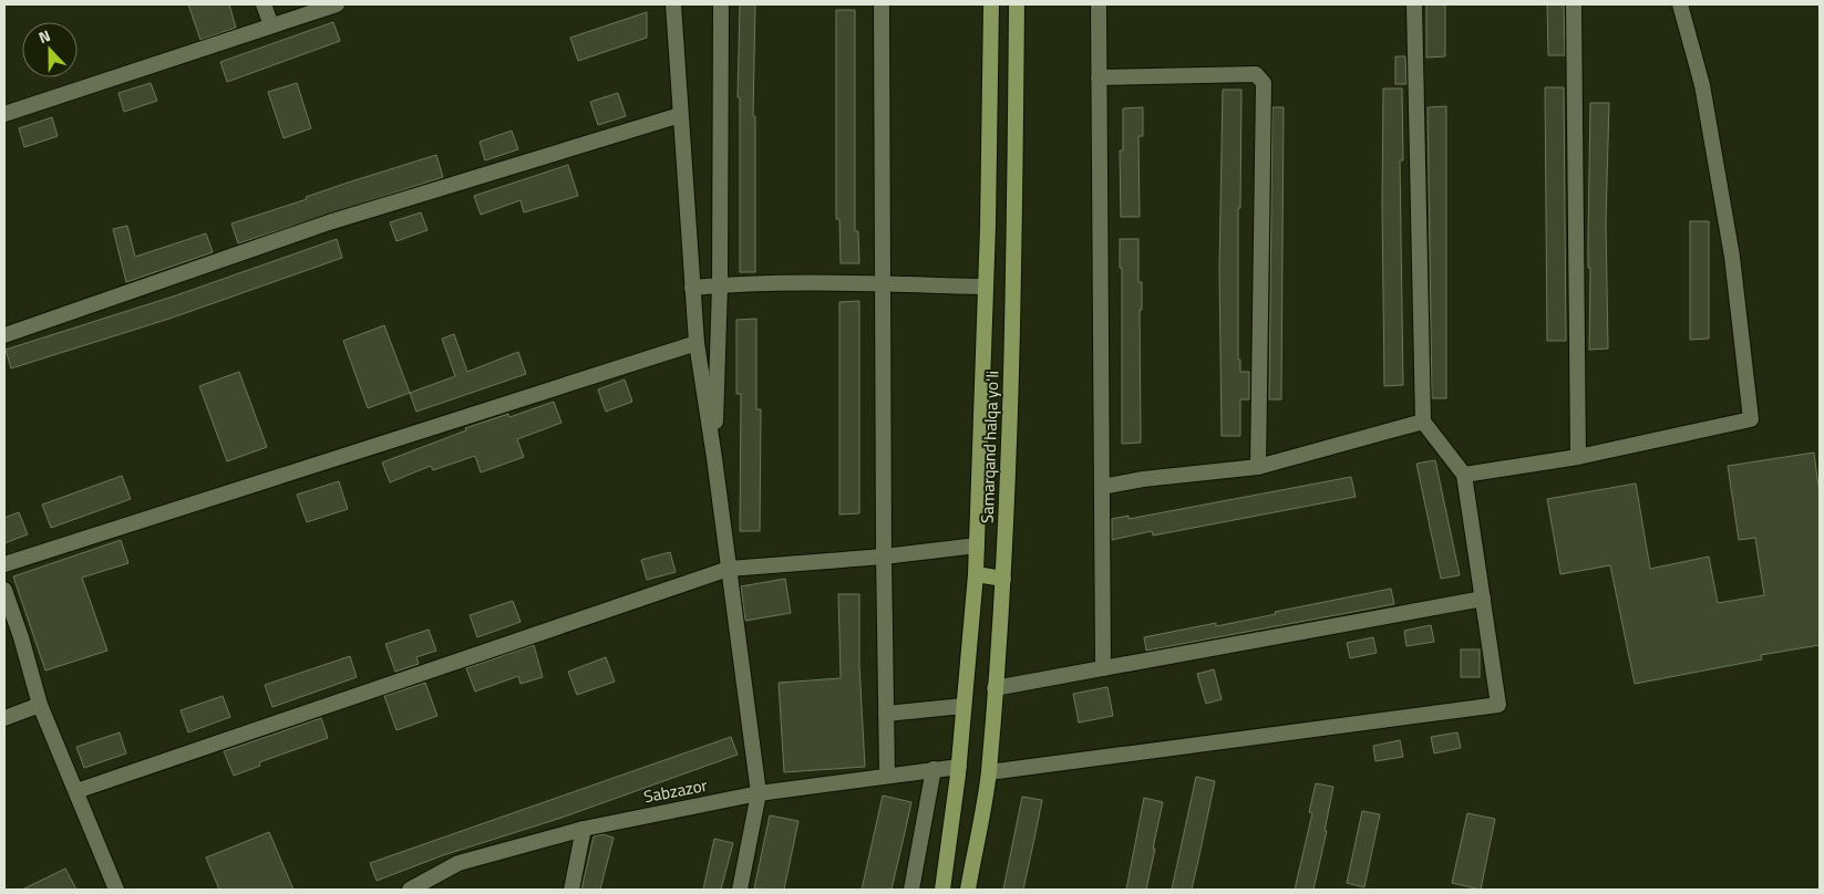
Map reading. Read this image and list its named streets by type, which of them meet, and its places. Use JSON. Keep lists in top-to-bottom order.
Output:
{
  "streets": {
    "highway": ["Samarqand halqa yoʻli"],
    "street": ["Sabzazor"]
  },
  "crossings": [
    ["Samarqand halqa yoʻli", "Sabzazor"]
  ],
  "north": "top"
}
